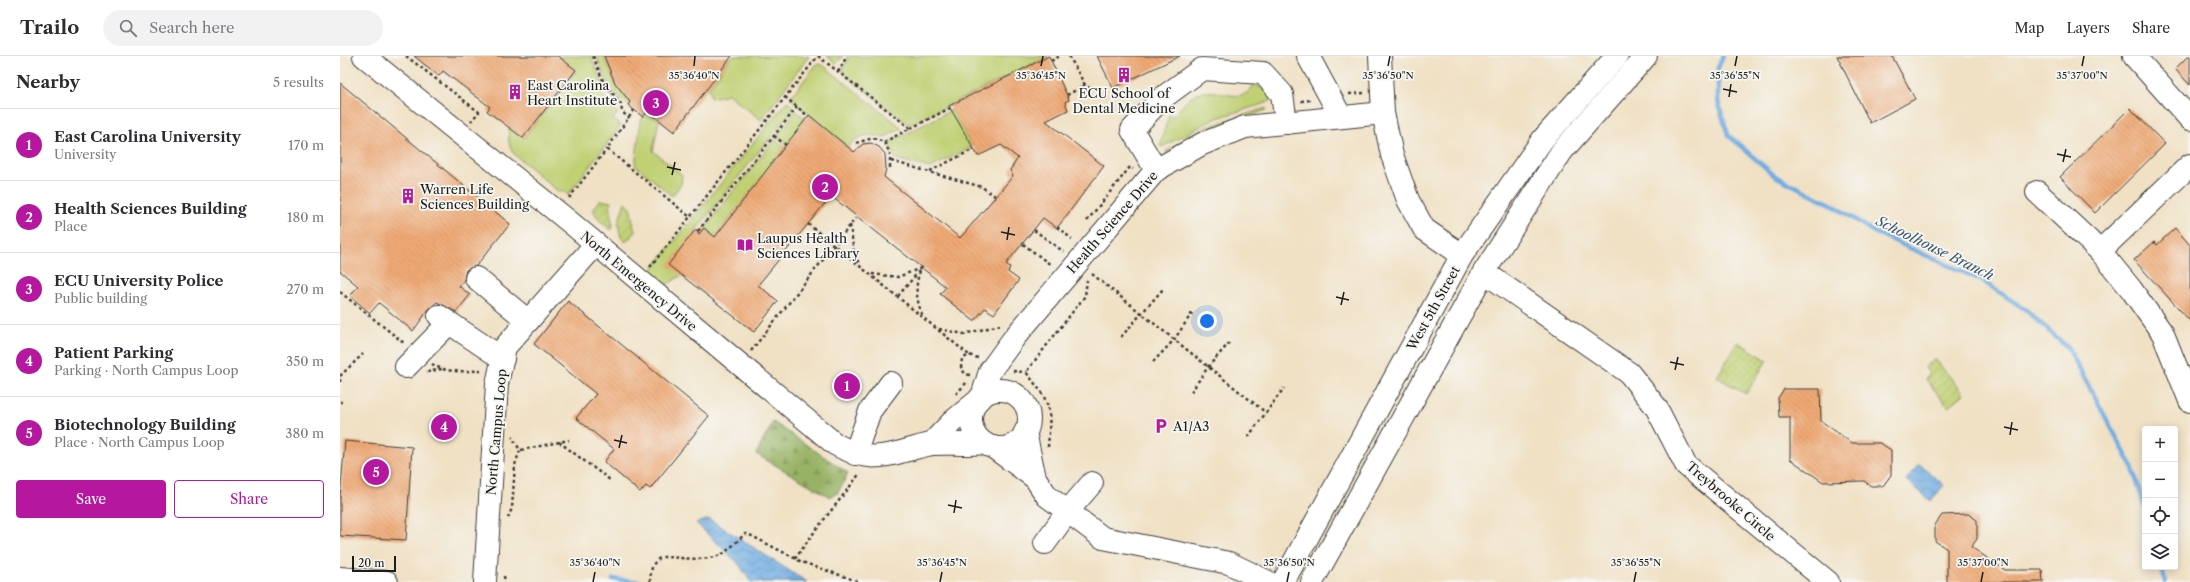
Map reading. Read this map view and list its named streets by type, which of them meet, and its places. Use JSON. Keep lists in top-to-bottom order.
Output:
{
  "streets": {
    "street": [
      "Health Science Drive",
      "North Emergency Drive",
      "West 5th Street",
      "North Campus Loop",
      "Treybrooke Circle"
    ]
  },
  "crossings": [
    ["North Emergency Drive", "North Campus Loop"],
    ["West 5th Street", "Treybrooke Circle"]
  ],
  "water": ["Schoolhouse Branch"],
  "places": {
    "building": ["ECU School of Dental Medicine", "East Carolina Heart Institute", "Warren Life Sciences Building"],
    "library": ["Laupus Health Sciences Library"],
    "parking": ["A1/A3"]
  },
  "scale_bar": "20 m",
  "page": {
    "header": "Trailo",
    "search": "Search here",
    "nav": ["Map", "Layers", "Share"],
    "heading": ["Nearby", "5 results"],
    "pins": [
      "3",
      "2",
      "1",
      "4",
      "5"
    ],
    "list": [
      {
        "mark": "1",
        "name": "East Carolina University",
        "note": "University",
        "value": "170 m"
      },
      {
        "mark": "2",
        "name": "Health Sciences Building",
        "note": "Place",
        "value": "180 m"
      },
      {
        "mark": "3",
        "name": "ECU University Police",
        "note": "Public building",
        "value": "270 m"
      },
      {
        "mark": "4",
        "name": "Patient Parking",
        "note": "Parking · North Campus Loop",
        "value": "350 m"
      },
      {
        "mark": "5",
        "name": "Biotechnology Building",
        "note": "Place · North Campus Loop",
        "value": "380 m"
      }
    ],
    "map_buttons": ["+", "−"],
    "buttons": ["Save", "Share"],
    "scale": "20 m"
  },
  "coordinates": [
    "35°36'40\"N",
    "35°36'45\"N",
    "35°36'50\"N",
    "35°36'55\"N",
    "35°37'00\"N"
  ]
}
